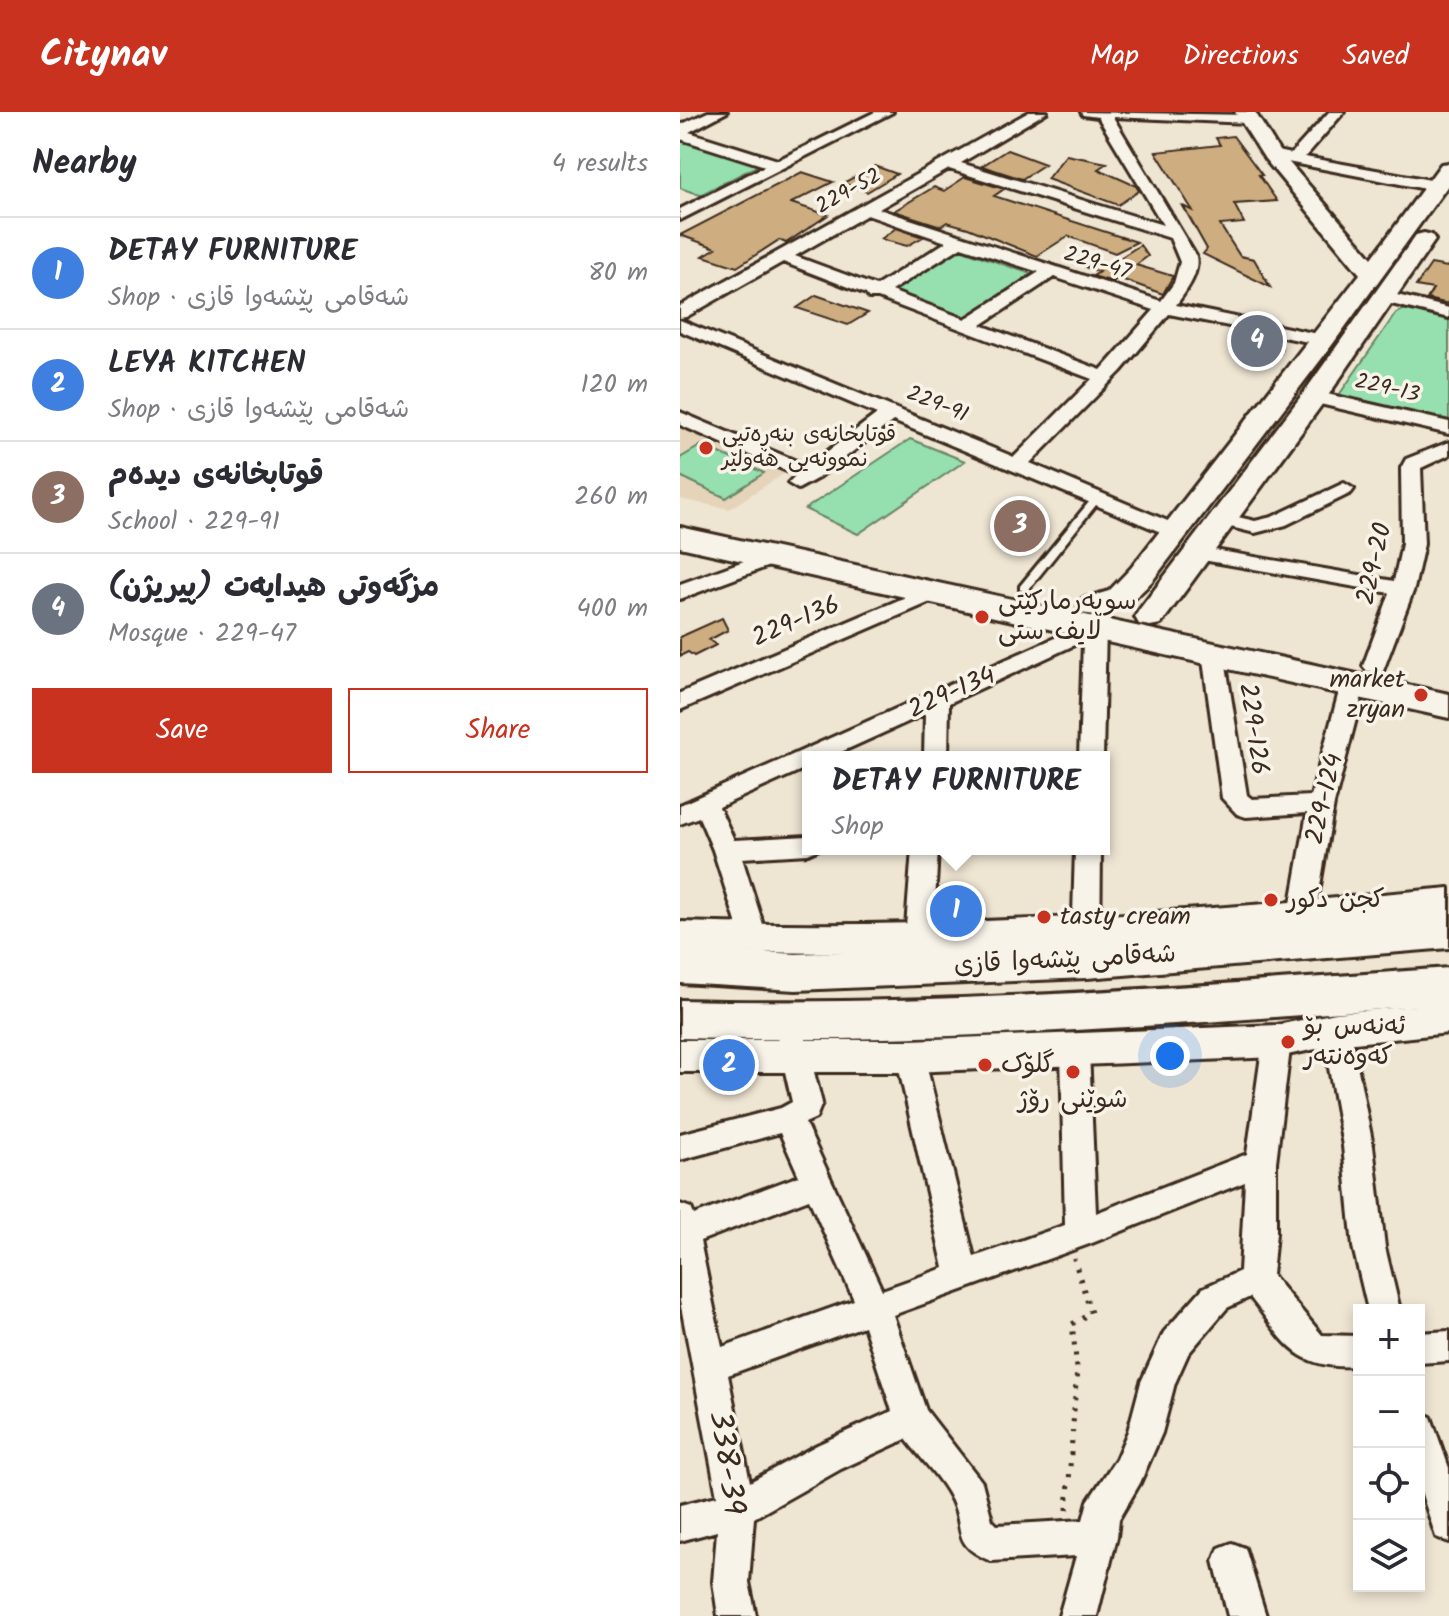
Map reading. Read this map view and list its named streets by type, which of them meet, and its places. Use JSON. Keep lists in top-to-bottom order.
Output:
{
  "streets": {
    "highway": ["شەقامی پێشەوا قازی"],
    "street": [
      "229-52",
      "229-47",
      "229-13",
      "229-91",
      "229-20",
      "229-136",
      "229-134",
      "229-126",
      "229-124",
      "338-39"
    ]
  },
  "crossings": [
    ["229-52", "229-47"],
    ["229-20", "229-124"],
    ["229-126", "229-124"]
  ],
  "places": [
    "قوتابخانەی بنەڕەتیی نموونەیی هەولێر",
    "سوپەرمارکێتی لایف ستی",
    "market zryan",
    "كجن دكور",
    "tasty cream",
    "ئەنەس بۆ کەوەنتەر",
    "گلۆک",
    "شوێنی رۆژ"
  ],
  "page": {
    "header": "Citynav",
    "nav": ["Map", "Directions", "Saved"],
    "heading": ["Nearby", "4 results"],
    "list": [
      {
        "mark": "1",
        "name": "DETAY FURNITURE",
        "note": "Shop · شەقامی پێشەوا قازی",
        "value": "80 m"
      },
      {
        "mark": "2",
        "name": "LEYA KITCHEN",
        "note": "Shop · شەقامی پێشەوا قازی",
        "value": "120 m"
      },
      {
        "mark": "3",
        "name": "قوتابخانەی دیدەم",
        "note": "School · 229-91",
        "value": "260 m"
      },
      {
        "mark": "4",
        "name": "مزگه‌وتی هیدایه‌ت (پیریژن)",
        "note": "Mosque · 229-47",
        "value": "400 m"
      }
    ],
    "pins": [
      "4",
      "3",
      "1",
      "2"
    ],
    "buttons": ["Save", "Share"],
    "popup": ["DETAY FURNITURE", "Shop"],
    "map_buttons": ["+", "−"]
  }
}
